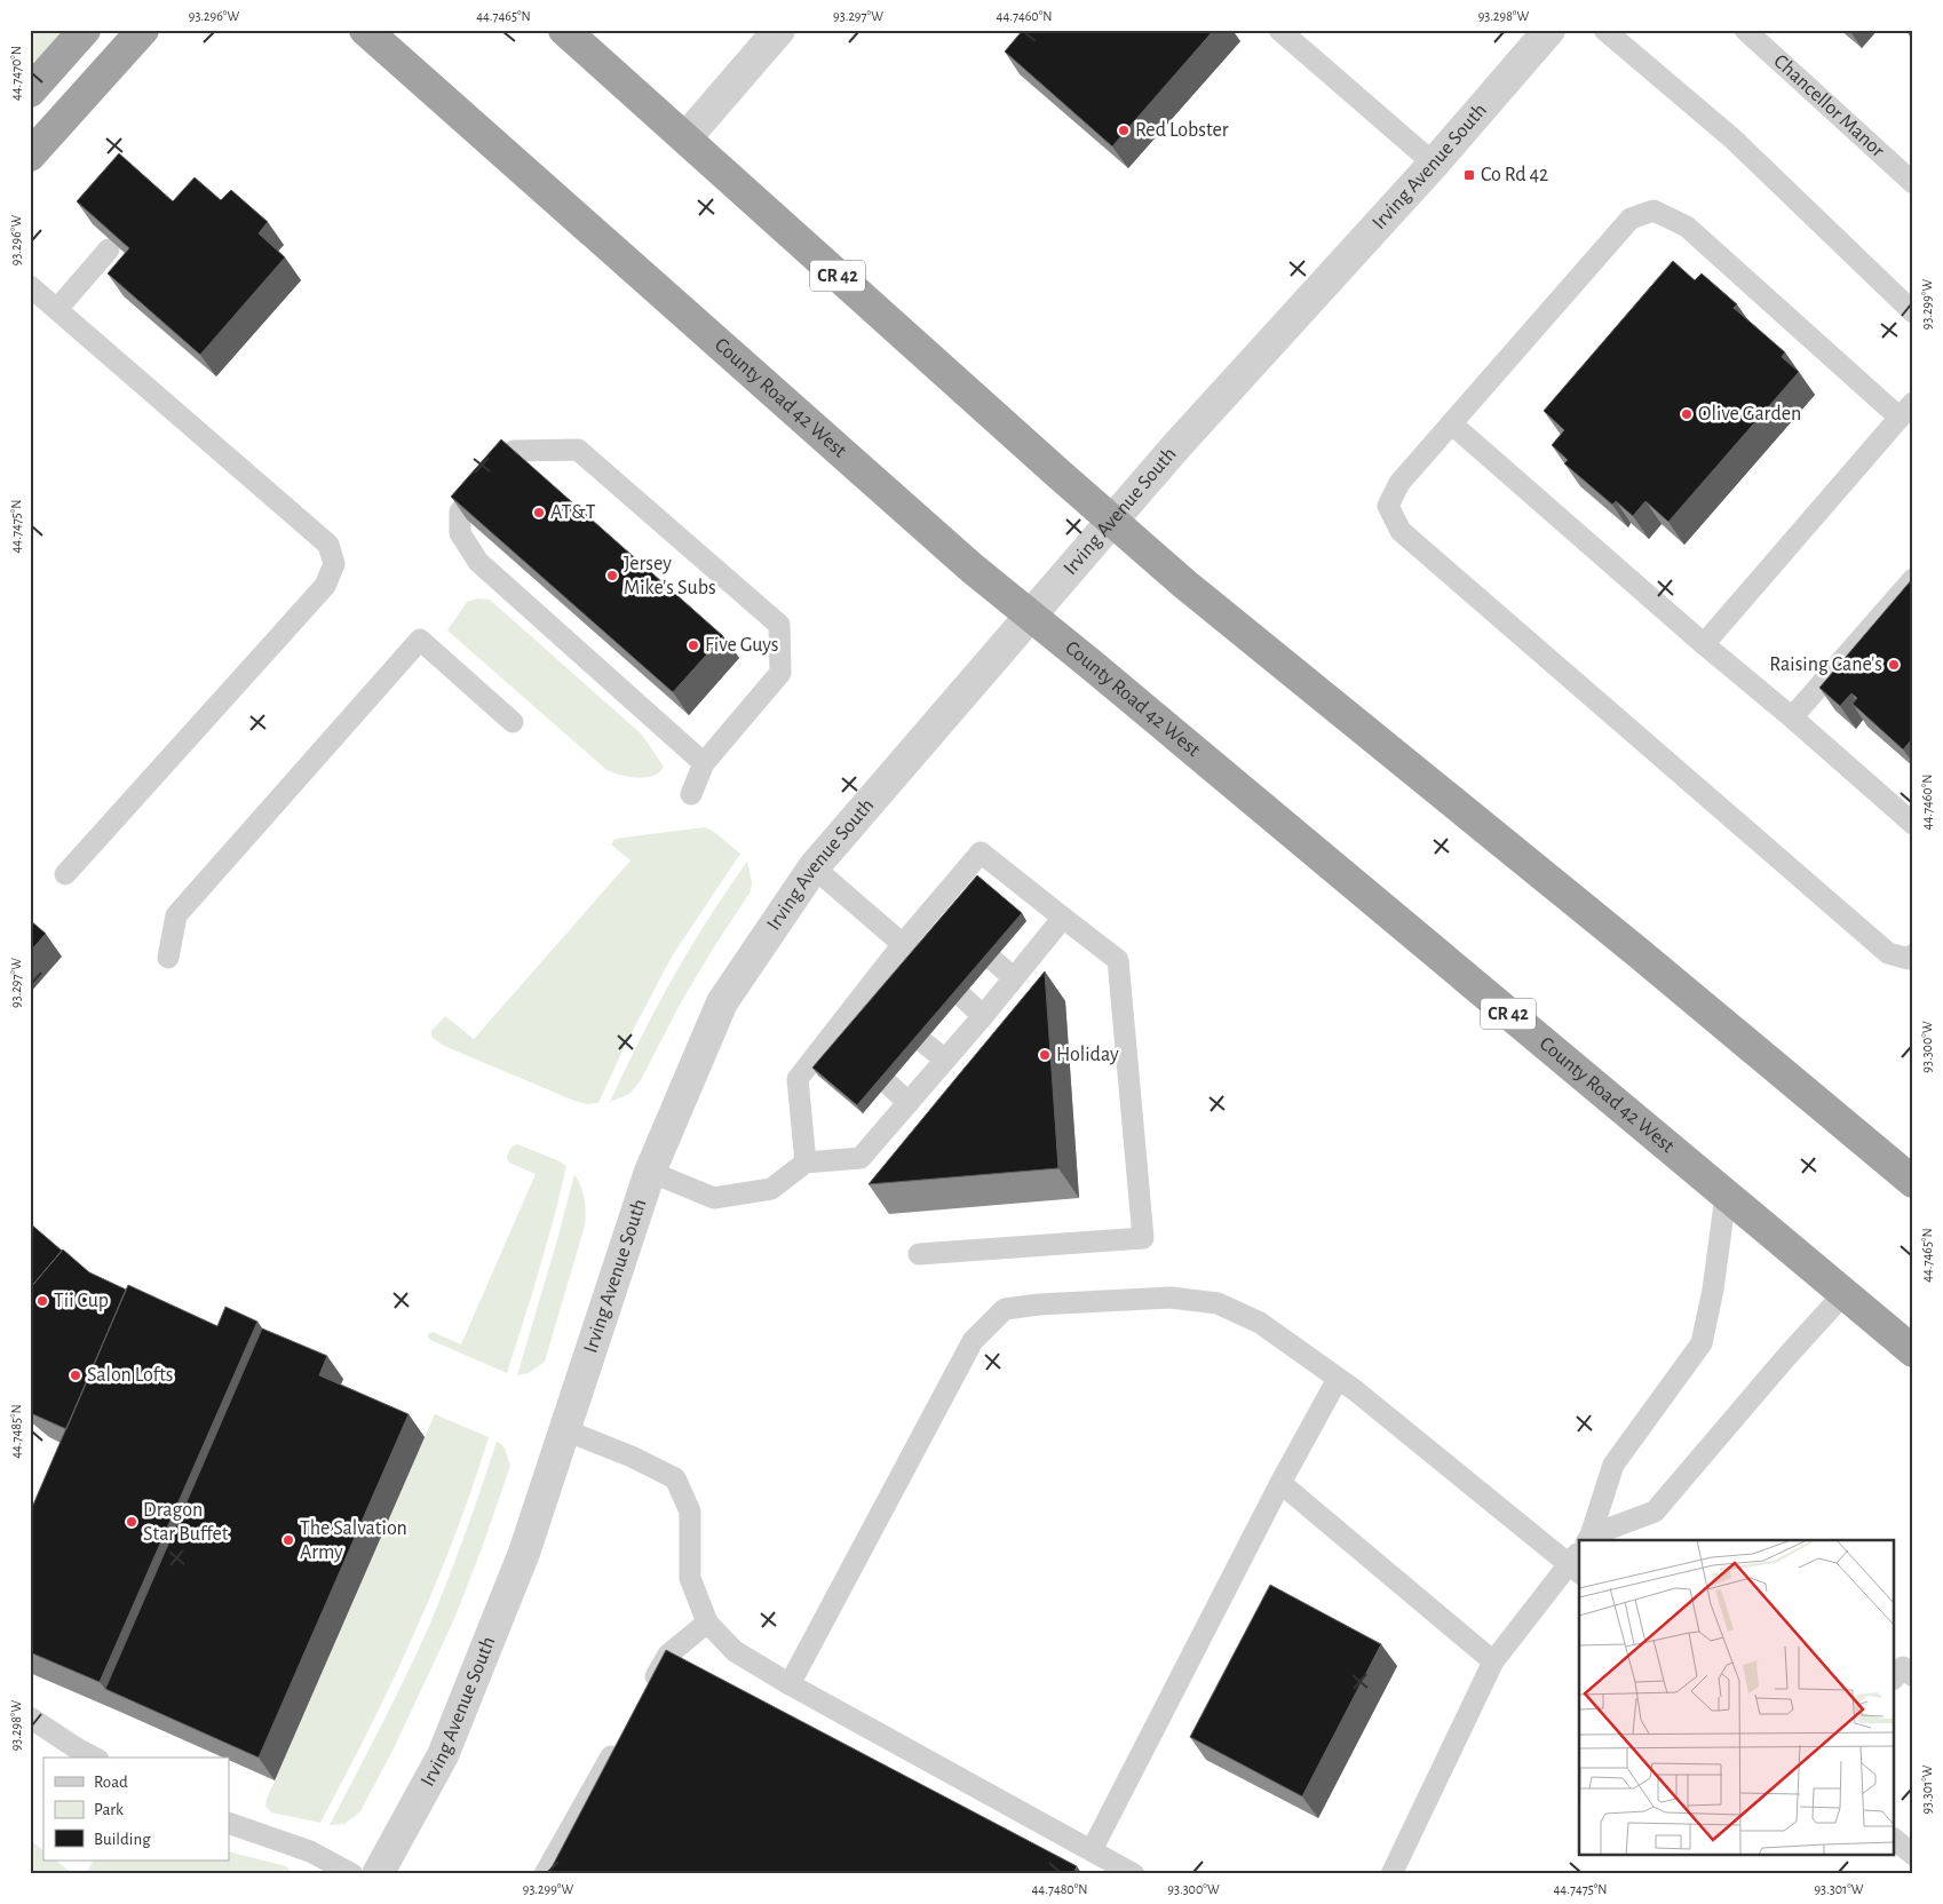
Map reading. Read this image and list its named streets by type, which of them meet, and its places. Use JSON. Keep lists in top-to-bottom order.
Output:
{
  "streets": {
    "highway": ["CR 42", "County Road 42 West"],
    "street": ["Irving Avenue South"],
    "lane": ["Chancellor Manor"]
  },
  "crossings": [
    ["Irving Avenue South", "CR 42"],
    ["Irving Avenue South", "County Road 42 West"]
  ],
  "places": {
    "other": [
      "Red Lobster",
      "Olive Garden",
      "AT&T",
      "Jersey Mike's Subs",
      "Five Guys",
      "Raising Cane's",
      "Holiday",
      "Tii Cup",
      "Salon Lofts",
      "Dragon Star Buffet",
      "The Salvation Army"
    ],
    "transit": ["Co Rd 42"]
  },
  "legend": ["Road", "Park", "Building"],
  "coordinates": [
    "93.296°W",
    "44.7465°N",
    "93.297°W",
    "44.7460°N",
    "93.298°W",
    "44.7470°N",
    "93.299°W",
    "44.7475°N",
    "93.300°W",
    "44.7485°N",
    "93.301°W",
    "44.7480°N"
  ]
}
